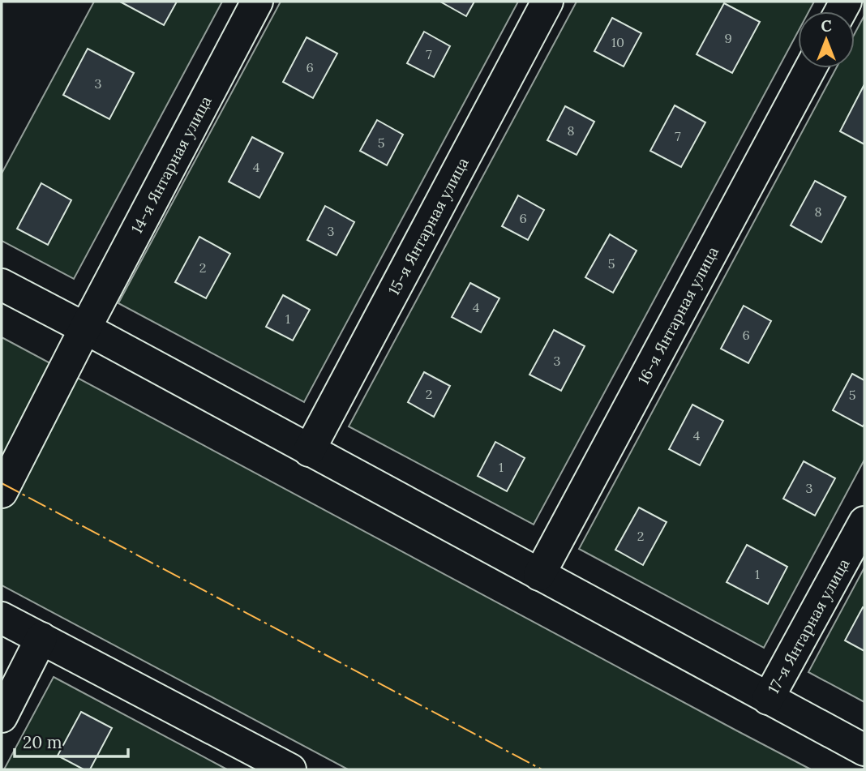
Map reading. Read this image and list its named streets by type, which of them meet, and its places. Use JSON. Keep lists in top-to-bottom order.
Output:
{
  "streets": {
    "street": [
      "14-я Янтарная улица",
      "15-я Янтарная улица",
      "16-я Янтарная улица",
      "17-я Янтарная улица"
    ]
  },
  "house_numbers": [
    "9",
    "10",
    "7",
    "6",
    "3",
    "8",
    "7",
    "5",
    "4",
    "8",
    "6",
    "3",
    "5",
    "2",
    "4",
    "1",
    "6",
    "3",
    "2",
    "5",
    "4",
    "1",
    "3",
    "2",
    "1"
  ],
  "scale_bar": "20 m",
  "north": "top"
}
